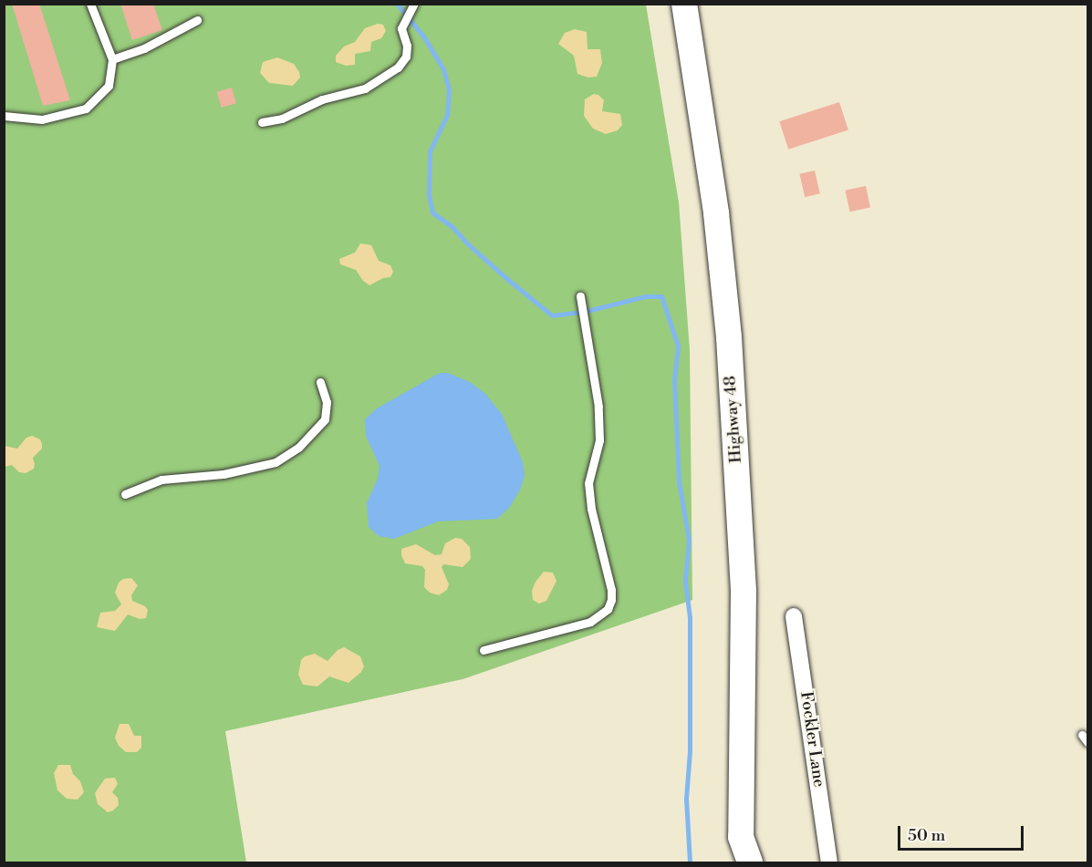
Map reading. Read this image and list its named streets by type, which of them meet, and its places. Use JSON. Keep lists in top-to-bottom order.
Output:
{
  "streets": {
    "main road": ["Highway 48"],
    "street": ["Fockler Lane"]
  },
  "scale_bar": "50 m"
}
